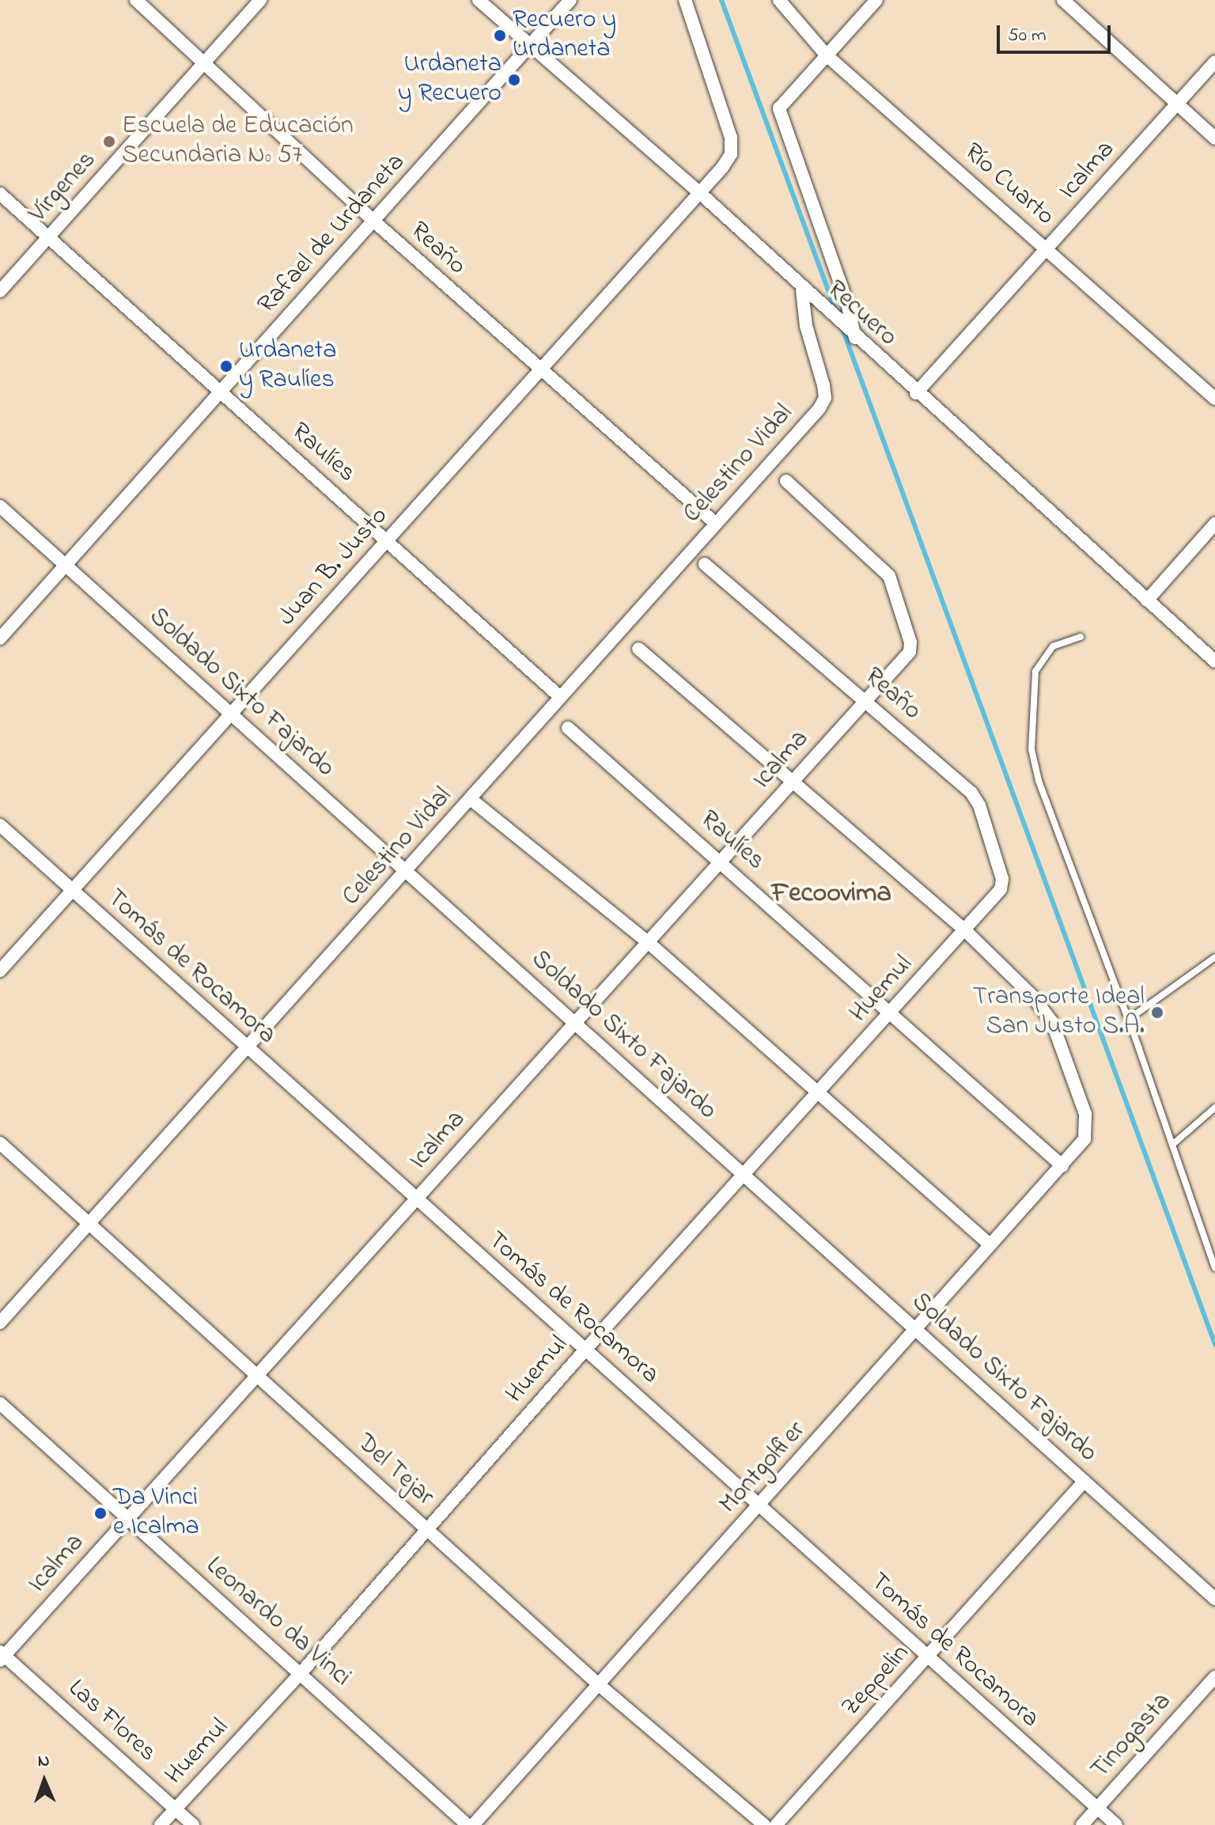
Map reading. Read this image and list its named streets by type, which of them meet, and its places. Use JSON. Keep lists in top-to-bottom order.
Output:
{
  "streets": {
    "street": [
      "Icalma",
      "Río Cuarto",
      "Vírgenes",
      "Rafael de Urdaneta",
      "Reaño",
      "Recuero",
      "Raulíes",
      "Celestino Vidal",
      "Juan B. Justo",
      "Soldado Sixto Fajardo",
      "Tomás de Rocamora",
      "Huemul",
      "Montgolfier",
      "Del Tejar",
      "Leonardo da Vinci",
      "Zeppelin",
      "Las Flores",
      "Tinogasta"
    ]
  },
  "crossings": [
    ["Icalma", "Río Cuarto"],
    ["Icalma", "Reaño"],
    ["Icalma", "Recuero"],
    ["Icalma", "Raulíes"],
    ["Icalma", "Soldado Sixto Fajardo"],
    ["Icalma", "Tomás de Rocamora"],
    ["Icalma", "Del Tejar"],
    ["Icalma", "Leonardo da Vinci"],
    ["Icalma", "Las Flores"],
    ["Vírgenes", "Reaño"],
    ["Vírgenes", "Raulíes"],
    ["Rafael de Urdaneta", "Reaño"],
    ["Rafael de Urdaneta", "Recuero"],
    ["Rafael de Urdaneta", "Raulíes"],
    ["Rafael de Urdaneta", "Soldado Sixto Fajardo"],
    ["Reaño", "Celestino Vidal"],
    ["Reaño", "Juan B. Justo"],
    ["Reaño", "Huemul"],
    ["Recuero", "Celestino Vidal"],
    ["Recuero", "Juan B. Justo"],
    ["Raulíes", "Celestino Vidal"],
    ["Raulíes", "Juan B. Justo"],
    ["Raulíes", "Huemul"],
    ["Raulíes", "Montgolfier"],
    ["Celestino Vidal", "Soldado Sixto Fajardo"],
    ["Celestino Vidal", "Tomás de Rocamora"],
    ["Celestino Vidal", "Del Tejar"],
    ["Juan B. Justo", "Soldado Sixto Fajardo"],
    ["Juan B. Justo", "Tomás de Rocamora"],
    ["Soldado Sixto Fajardo", "Huemul"],
    ["Soldado Sixto Fajardo", "Montgolfier"],
    ["Soldado Sixto Fajardo", "Zeppelin"],
    ["Tomás de Rocamora", "Huemul"],
    ["Tomás de Rocamora", "Montgolfier"],
    ["Tomás de Rocamora", "Zeppelin"],
    ["Tomás de Rocamora", "Tinogasta"],
    ["Huemul", "Montgolfier"],
    ["Huemul", "Del Tejar"],
    ["Huemul", "Leonardo da Vinci"],
    ["Huemul", "Las Flores"],
    ["Montgolfier", "Del Tejar"]
  ],
  "districts": ["Fecoovima"],
  "places": [
    "Recuero y Urdaneta",
    "Urdaneta y Recuero",
    "Escuela de Educación Secundaria Nº 57",
    "Urdaneta y Raulíes",
    "Transporte Ideal San Justo S.A.",
    "Da Vinci e Icalma"
  ],
  "scale_bar": "50 m",
  "north": "top"
}
